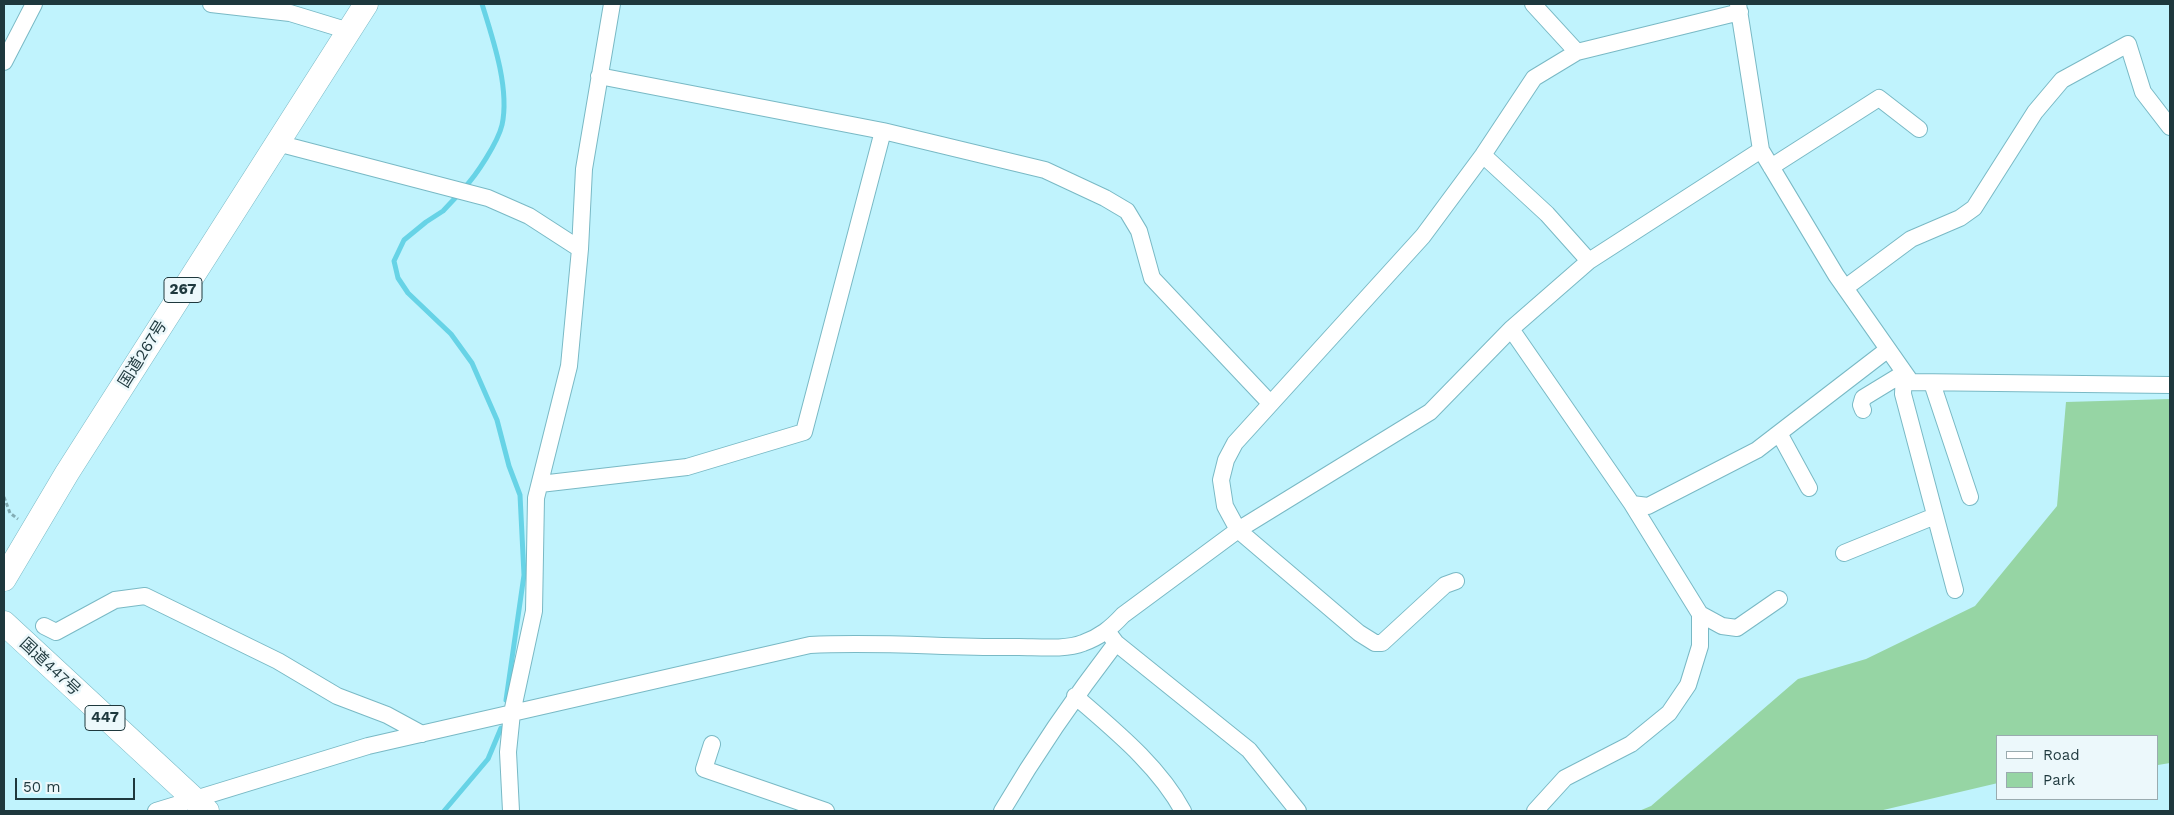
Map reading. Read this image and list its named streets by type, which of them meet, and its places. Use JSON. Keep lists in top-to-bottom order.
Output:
{
  "streets": {
    "highway": [
      "267",
      "国道267号",
      "国道447号",
      "447"
    ]
  },
  "legend": ["Road", "Park"],
  "scale_bar": "50 m"
}
